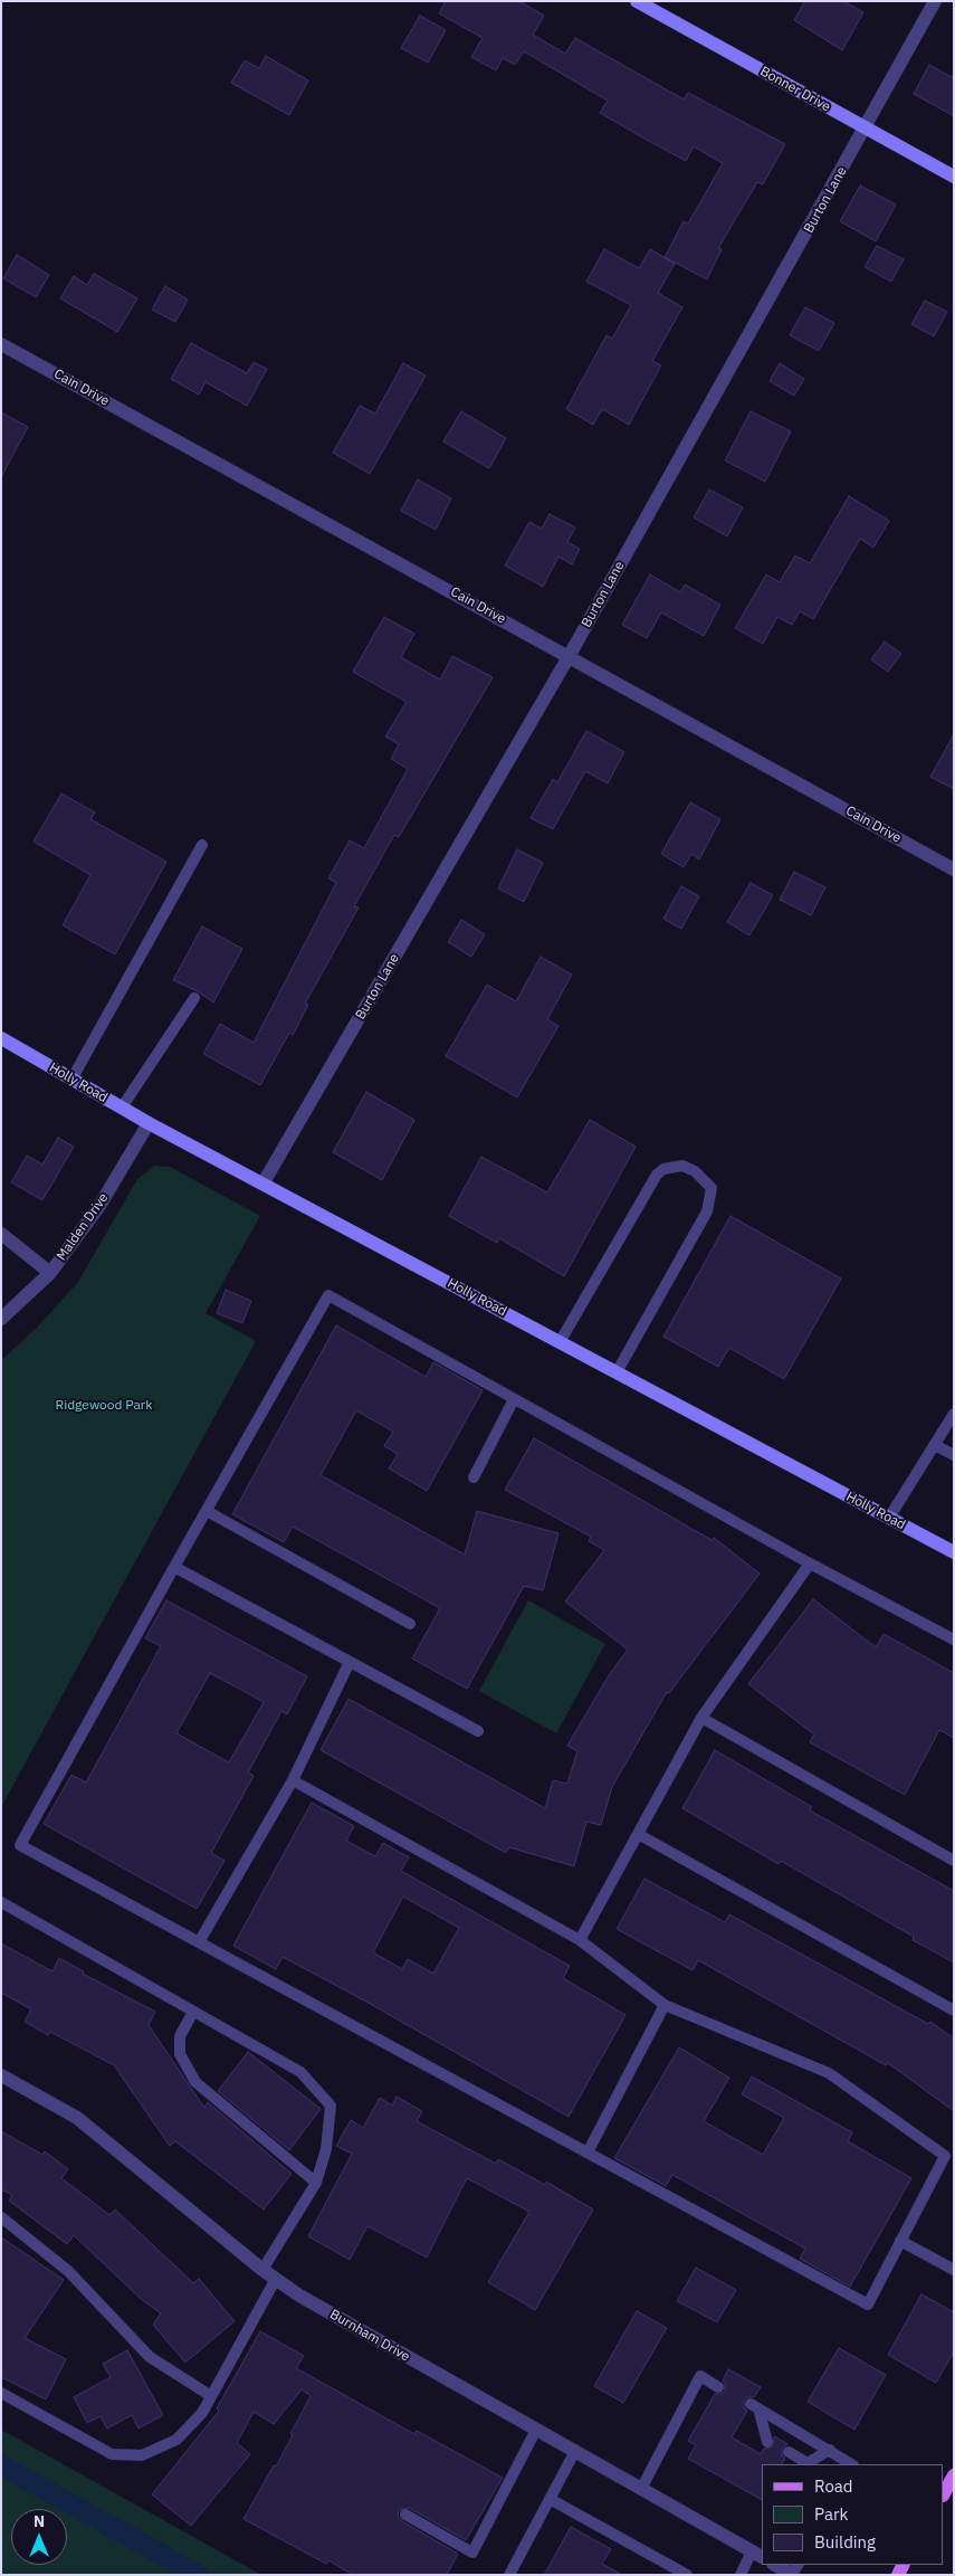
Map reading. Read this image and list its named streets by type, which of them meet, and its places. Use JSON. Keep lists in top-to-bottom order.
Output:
{
  "streets": {
    "main road": ["Bonner Drive", "Holly Road"],
    "street": [
      "Burton Lane",
      "Cain Drive",
      "Malden Drive",
      "Burnham Drive"
    ]
  },
  "crossings": [
    ["Bonner Drive", "Burton Lane"],
    ["Burton Lane", "Cain Drive"],
    ["Burton Lane", "Holly Road"],
    ["Holly Road", "Malden Drive"]
  ],
  "parks": ["Ridgewood Park"],
  "legend": ["Road", "Park", "Building"],
  "north": "top"
}
